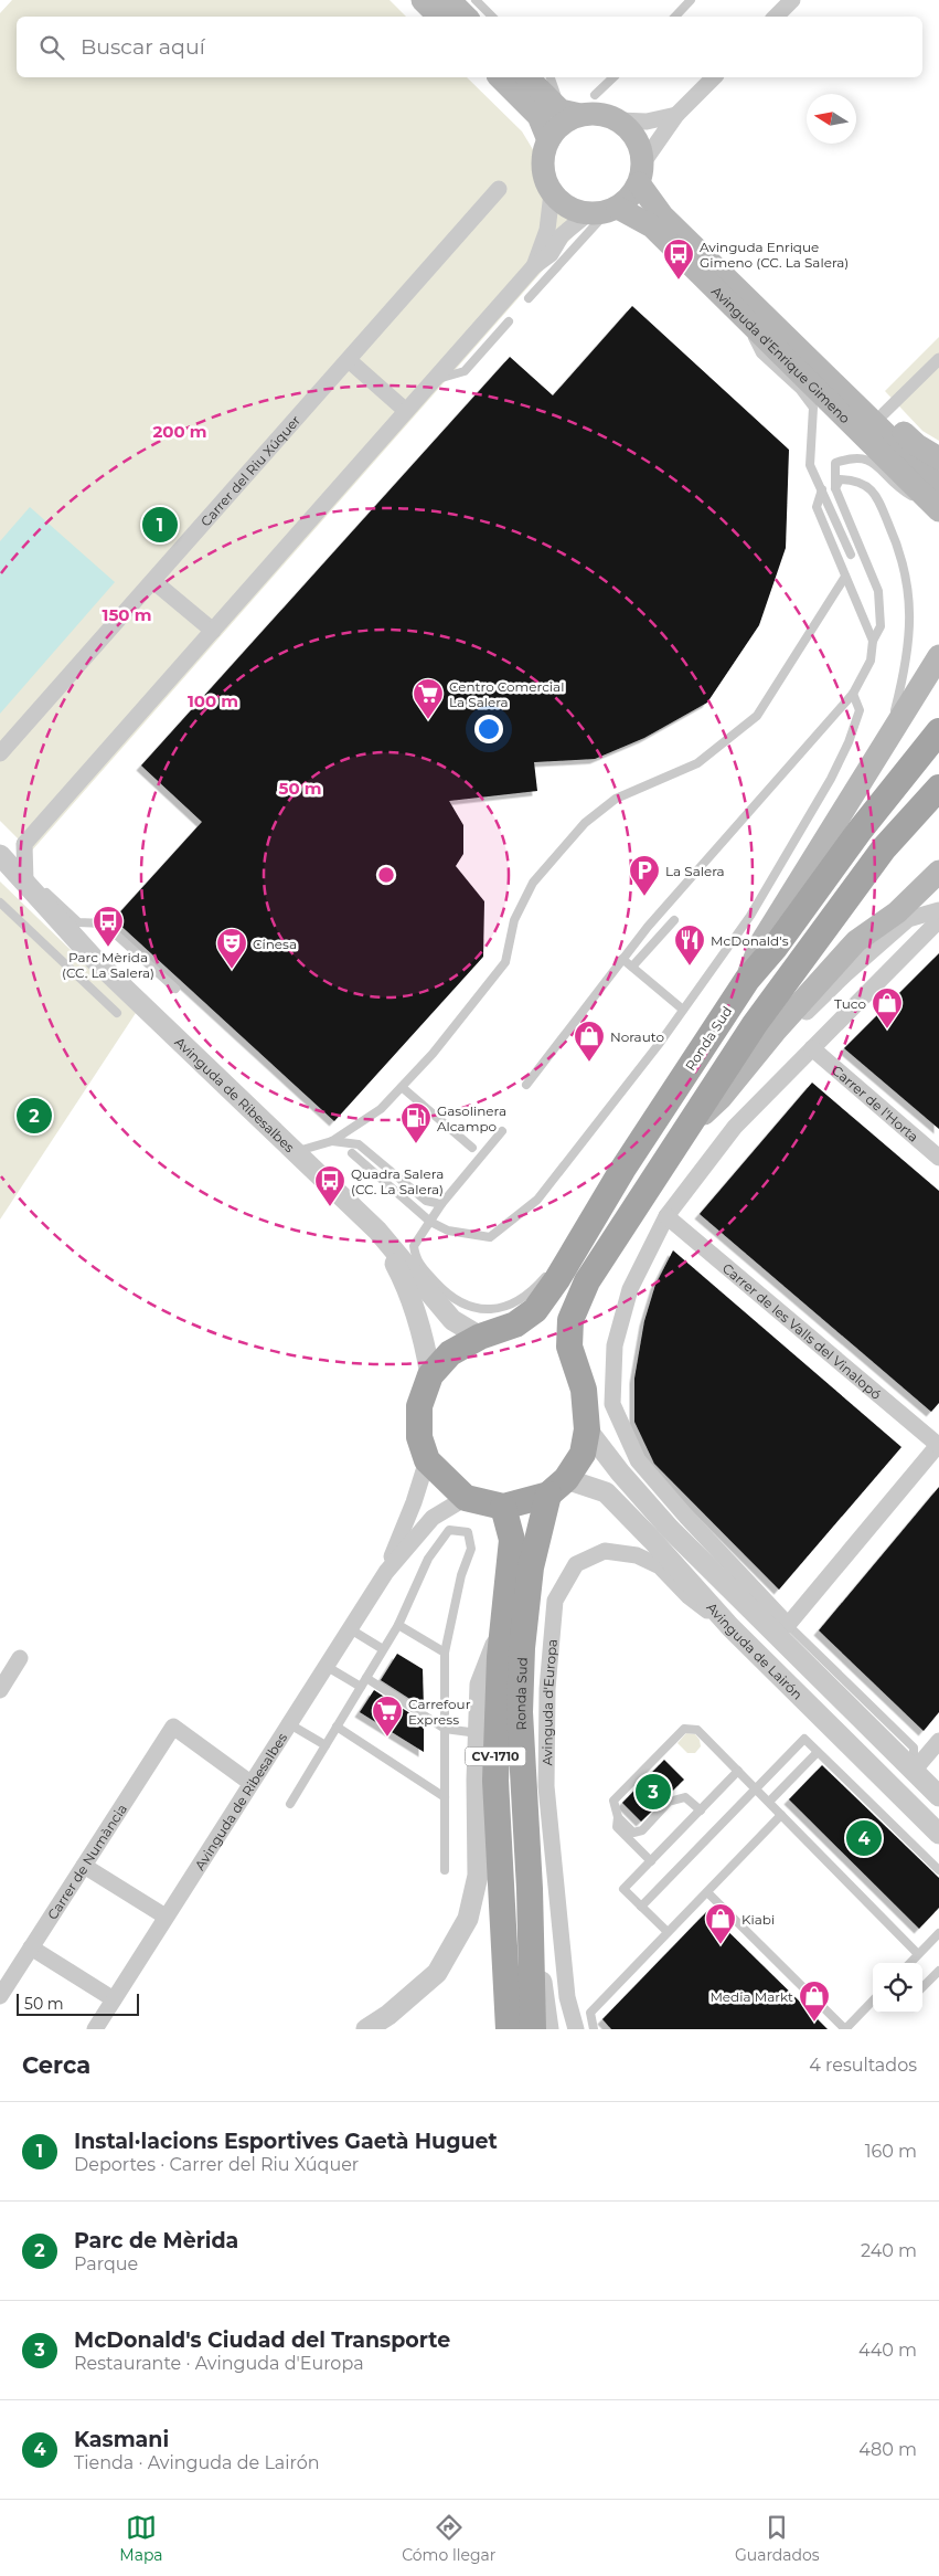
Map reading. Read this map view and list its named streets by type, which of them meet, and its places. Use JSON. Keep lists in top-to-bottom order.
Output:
{
  "streets": {
    "main road": ["Avinguda d'Enrique Gimeno", "Ronda Sud", "CV-1710"],
    "street": [
      "Carrer del Riu Xúquer",
      "Avinguda de Ribesalbes",
      "Carrer de l'Horta",
      "Carrer de les Valls del Vinalopó",
      "Avinguda de Lairón",
      "Avinguda d'Europa",
      "Carrer de Numància"
    ]
  },
  "crossings": [
    ["Ronda Sud", "Avinguda de Ribesalbes"],
    ["Ronda Sud", "Avinguda de Lairón"],
    ["Avinguda de Ribesalbes", "Carrer de Numància"],
    ["Carrer de les Valls del Vinalopó", "Avinguda de Lairón"],
    ["Avinguda de Lairón", "Avinguda d'Europa"]
  ],
  "places": {
    "bus stop": ["Avinguda Enrique Gimeno (CC. La Salera)", "Parc Mèrida (CC. La Salera)", "Quadra Salera (CC. La Salera)"],
    "supermarket": ["Centro Comercial La Salera", "Carrefour Express"],
    "parking": ["La Salera"],
    "restaurant": ["McDonald's"],
    "theatre": ["Cinesa"],
    "shop": [
      "Tuco",
      "Norauto",
      "Kiabi",
      "Media Markt"
    ],
    "fuel station": ["Gasolinera Alcampo"]
  },
  "scale_bar": "50 m",
  "north": "left",
  "page": {
    "search": "Buscar aquí",
    "pins": [
      "1",
      "2",
      "3",
      "4"
    ],
    "scale": "50 m",
    "heading": ["Cerca", "4 resultados"],
    "list": [
      {
        "mark": "1",
        "name": "Instal·lacions Esportives Gaetà Huguet",
        "note": "Deportes · Carrer del Riu Xúquer",
        "value": "160 m"
      },
      {
        "mark": "2",
        "name": "Parc de Mèrida",
        "note": "Parque",
        "value": "240 m"
      },
      {
        "mark": "3",
        "name": "McDonald's Ciudad del Transporte",
        "note": "Restaurante · Avinguda d'Europa",
        "value": "440 m"
      },
      {
        "mark": "4",
        "name": "Kasmani",
        "note": "Tienda · Avinguda de Lairón",
        "value": "480 m"
      }
    ],
    "nav": ["Mapa", "Cómo llegar", "Guardados"]
  },
  "rings": [
    "200 m",
    "150 m",
    "100 m",
    "50 m"
  ]
}
